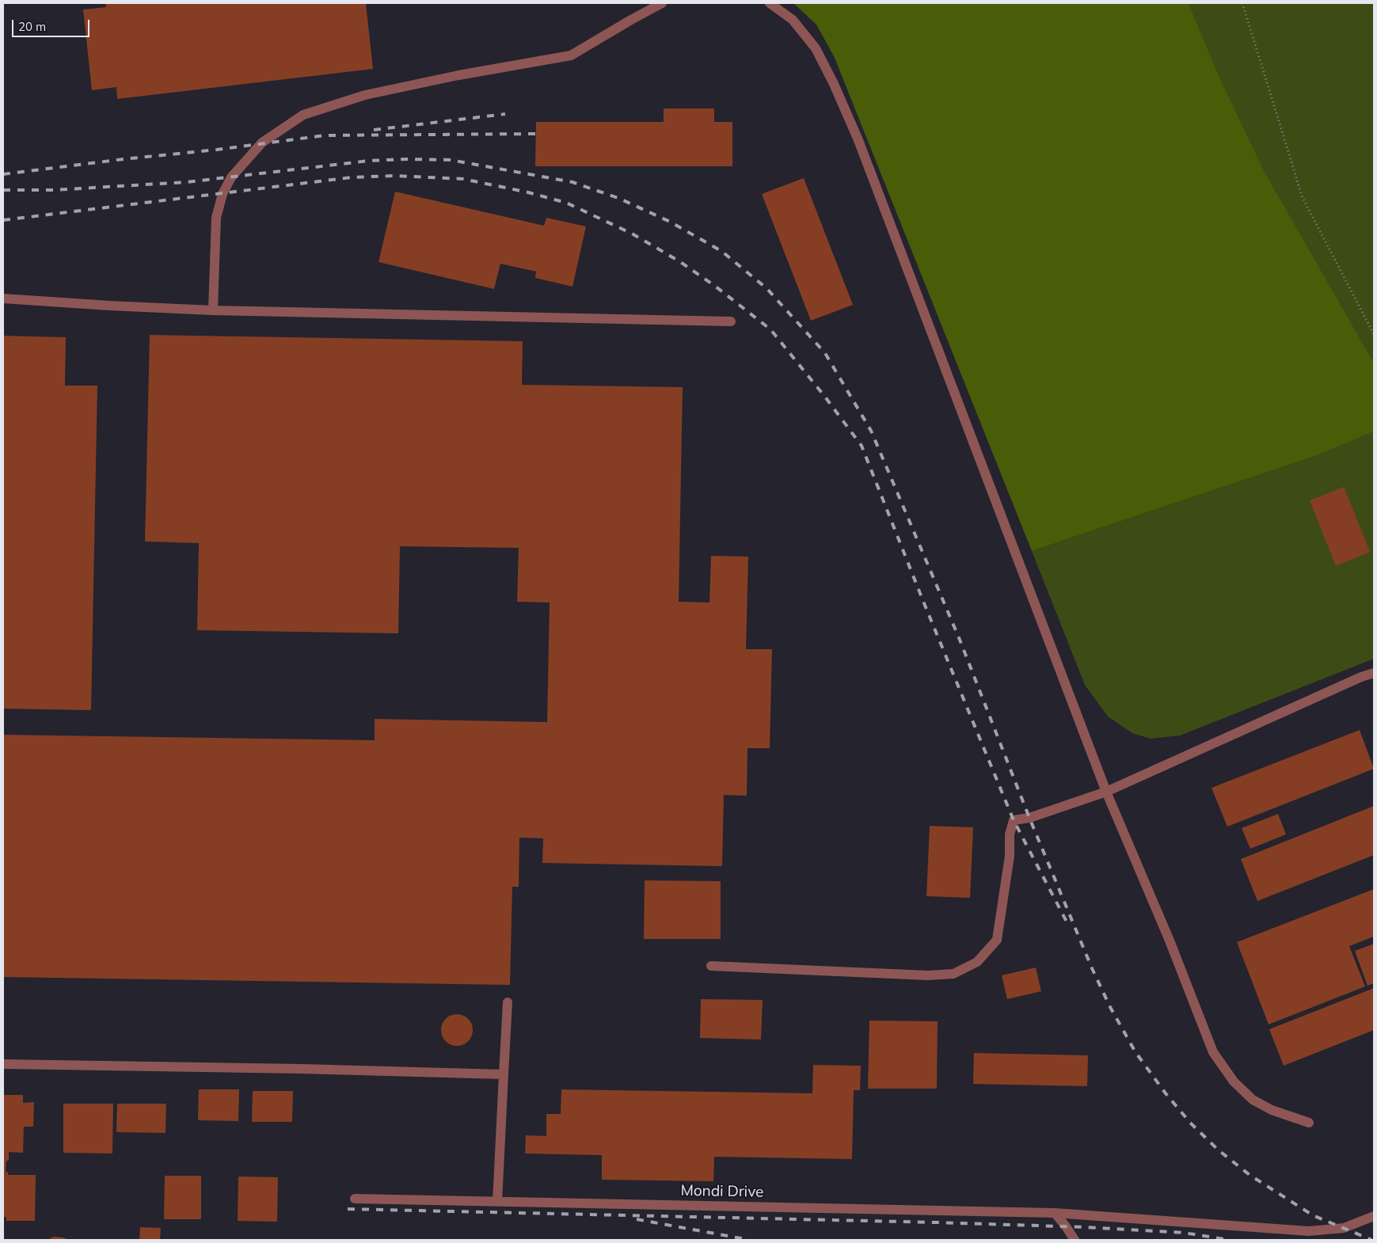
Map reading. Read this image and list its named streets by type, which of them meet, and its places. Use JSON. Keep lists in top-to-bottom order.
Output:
{
  "streets": {
    "lane": ["Mondi Drive"]
  },
  "scale_bar": "20 m"
}
